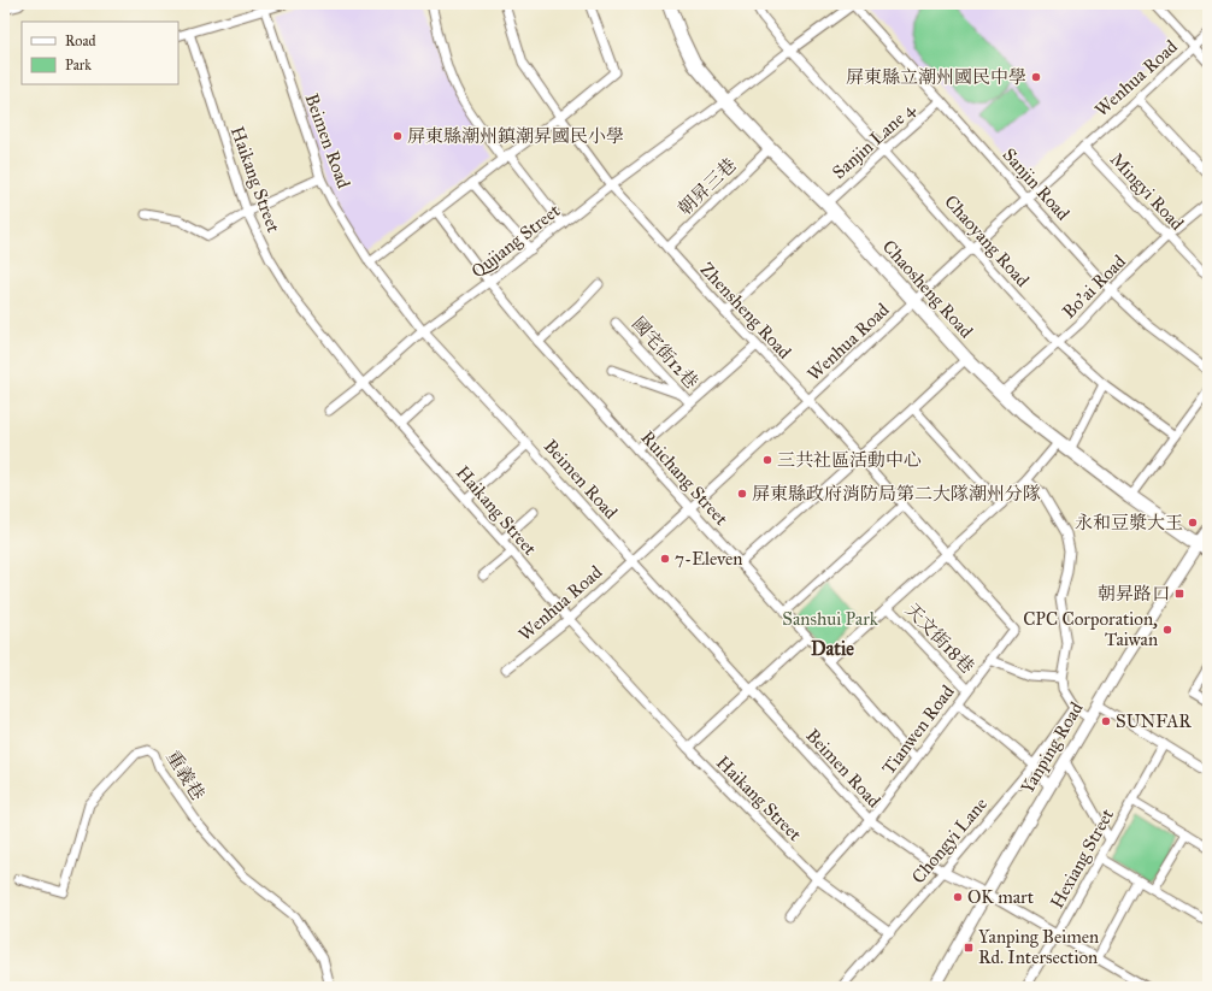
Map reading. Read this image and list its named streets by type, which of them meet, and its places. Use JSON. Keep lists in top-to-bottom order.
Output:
{
  "streets": {
    "main road": ["Chaosheng Road", "Yanping Road"],
    "street": [
      "Wenhua Road",
      "Beimen Road",
      "Sanjin Lane 4",
      "Haikang Street",
      "Sanjin Road",
      "朝昇三巷",
      "Mingyi Road",
      "Qujiang Street",
      "Chaoyang Road",
      "Bo'ai Road",
      "Zhensheng Road",
      "國宅街12巷",
      "Ruichang Street",
      "天文街18巷",
      "Tianwen Road",
      "重義巷",
      "Chongyi Lane",
      "Hexiang Street"
    ]
  },
  "crossings": [
    ["Wenhua Road", "Beimen Road"],
    ["Wenhua Road", "Haikang Street"],
    ["Wenhua Road", "Sanjin Road"],
    ["Wenhua Road", "Mingyi Road"],
    ["Wenhua Road", "Chaoyang Road"],
    ["Wenhua Road", "Chaosheng Road"],
    ["Wenhua Road", "Zhensheng Road"],
    ["Wenhua Road", "Ruichang Street"],
    ["Beimen Road", "Qujiang Street"],
    ["Beimen Road", "Tianwen Road"],
    ["Beimen Road", "Yanping Road"],
    ["Beimen Road", "Chongyi Lane"],
    ["Beimen Road", "Hexiang Street"],
    ["Sanjin Lane 4", "Sanjin Road"],
    ["Sanjin Lane 4", "Chaoyang Road"],
    ["Sanjin Lane 4", "Chaosheng Road"],
    ["Sanjin Lane 4", "Zhensheng Road"],
    ["Haikang Street", "Qujiang Street"],
    ["Haikang Street", "Tianwen Road"],
    ["Haikang Street", "Chongyi Lane"],
    ["Sanjin Road", "Qujiang Street"],
    ["Sanjin Road", "Bo'ai Road"],
    ["朝昇三巷", "Chaosheng Road"],
    ["朝昇三巷", "Zhensheng Road"],
    ["Mingyi Road", "Bo'ai Road"],
    ["Qujiang Street", "Chaoyang Road"],
    ["Qujiang Street", "Chaosheng Road"],
    ["Qujiang Street", "Zhensheng Road"],
    ["Qujiang Street", "Ruichang Street"],
    ["Chaoyang Road", "Bo'ai Road"],
    ["Bo'ai Road", "Chaosheng Road"],
    ["Chaosheng Road", "Yanping Road"],
    ["Zhensheng Road", "Tianwen Road"],
    ["Ruichang Street", "Tianwen Road"],
    ["天文街18巷", "Tianwen Road"]
  ],
  "districts": ["Datie"],
  "parks": ["Sanshui Park"],
  "places": {
    "other": [
      "屏東縣立潮州國民中學",
      "屏東縣潮州鎮潮昇國民小學",
      "三共社區活動中心",
      "屏東縣政府消防局第二大隊潮州分隊",
      "永和豆漿大王",
      "7-Eleven",
      "CPC Corporation, Taiwan",
      "SUNFAR",
      "OK mart"
    ],
    "transit": ["朝昇路口", "Yanping Beimen Rd. Intersection"]
  },
  "legend": ["Road", "Park"]
}
